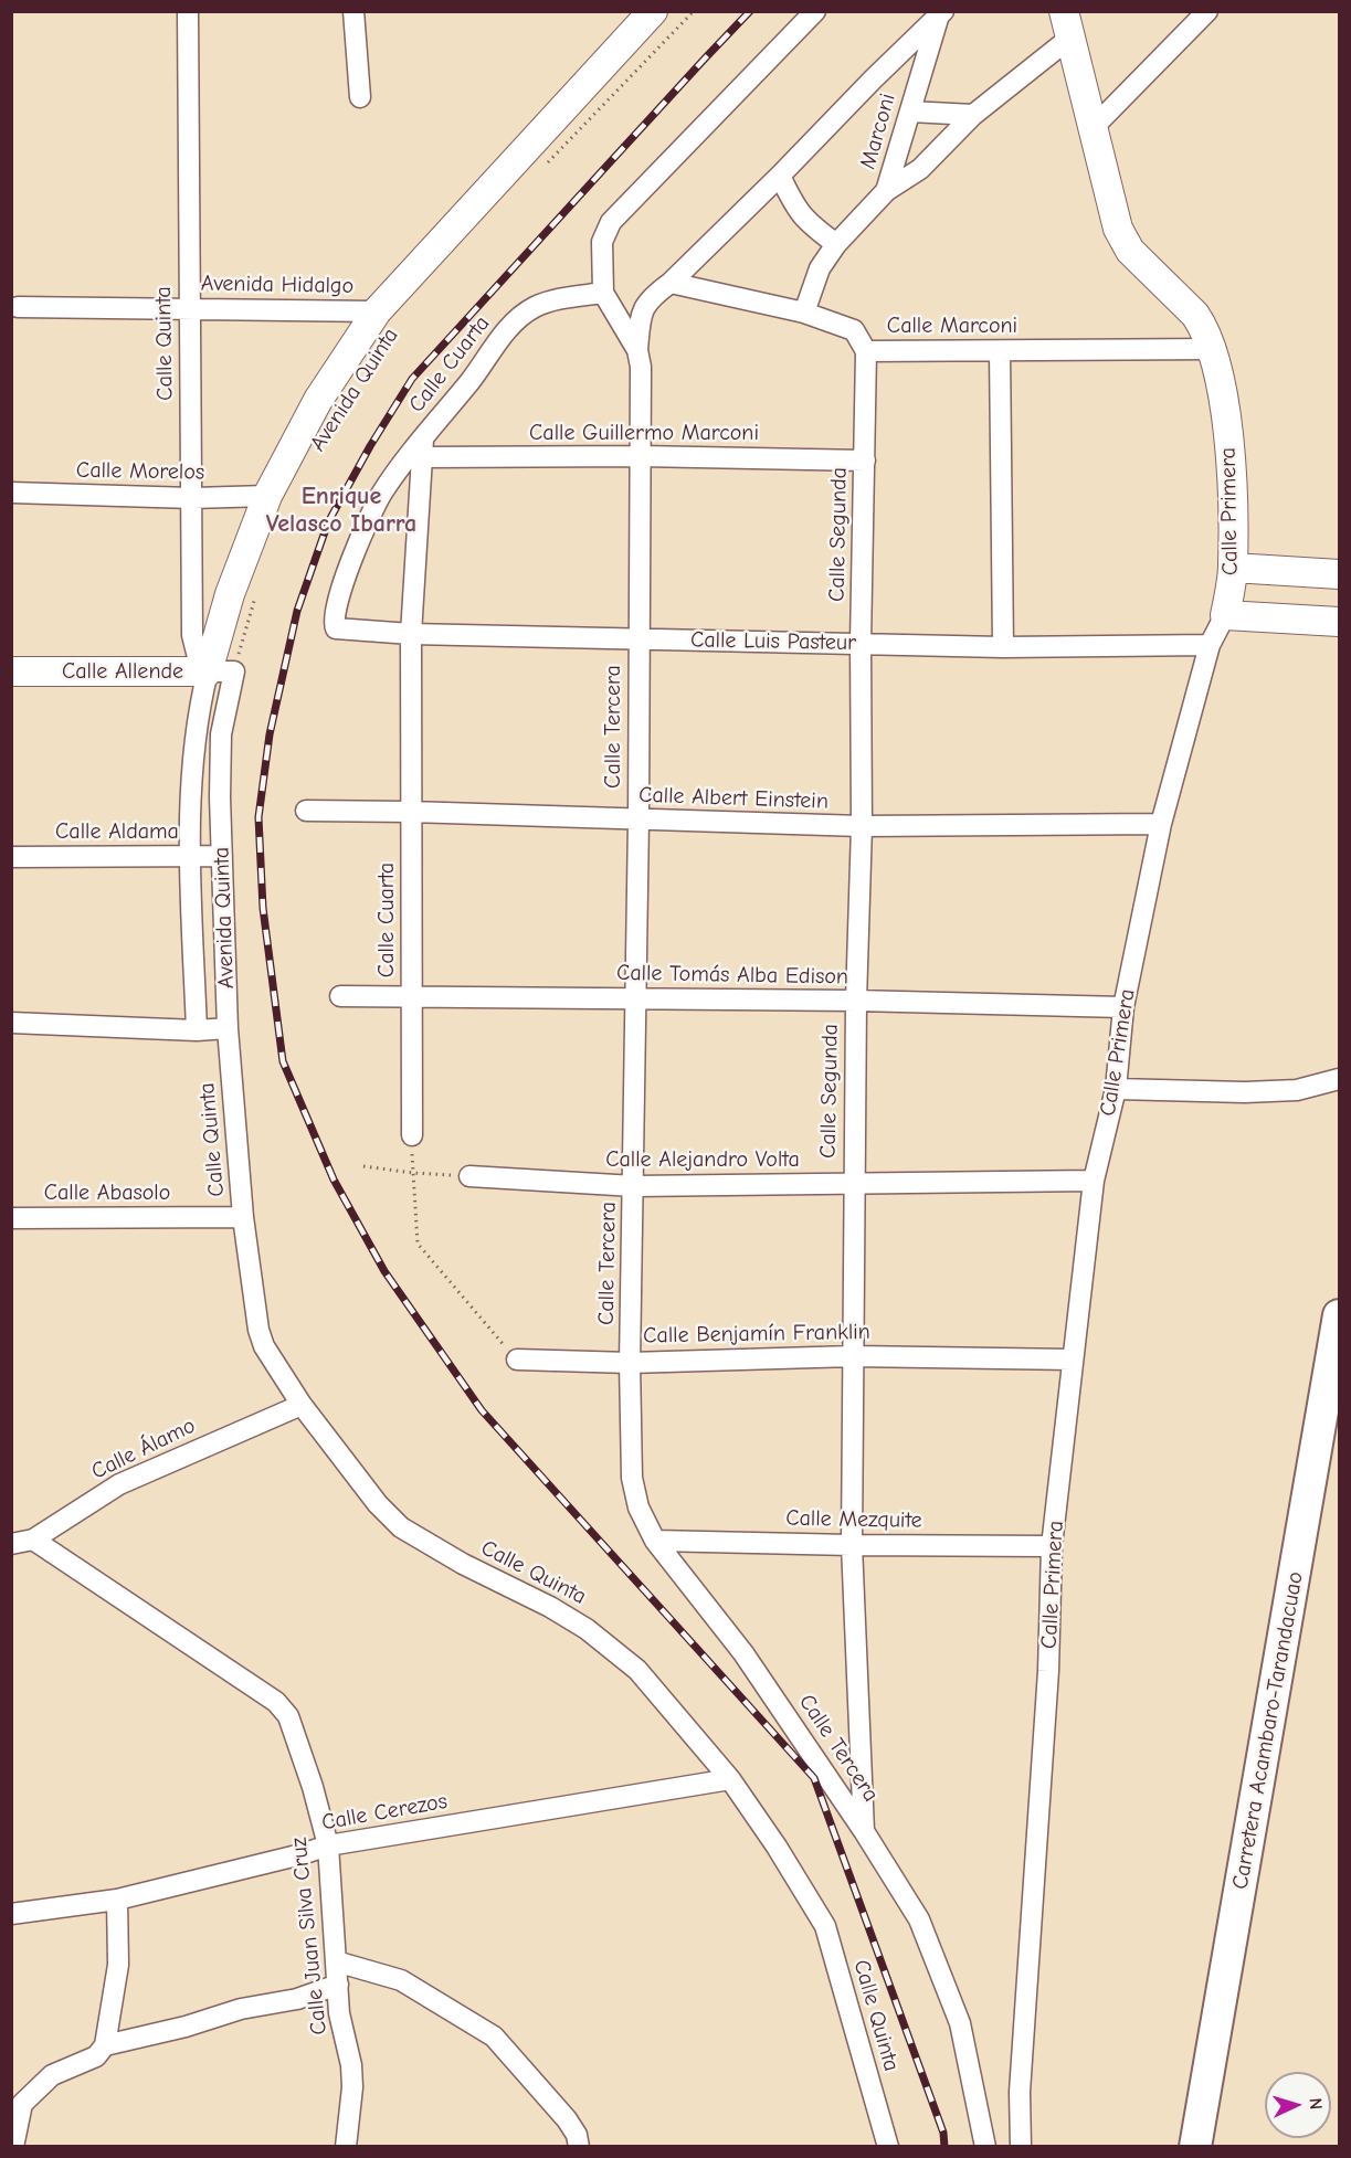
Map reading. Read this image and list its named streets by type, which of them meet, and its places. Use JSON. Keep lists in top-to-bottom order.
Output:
{
  "streets": {
    "main road": ["Carretera Acambaro-Tarandacuao"],
    "street": [
      "Marconi",
      "Avenida Hidalgo",
      "Calle Marconi",
      "Calle Quinta",
      "Calle Cuarta",
      "Avenida Quinta",
      "Calle Guillermo Marconi",
      "Calle Morelos",
      "Calle Primera",
      "Calle Segunda",
      "Calle Luis Pasteur",
      "Calle Allende",
      "Calle Tercera",
      "Calle Albert Einstein",
      "Calle Aldama",
      "Calle Tomás Alba Edison",
      "Calle Alejandro Volta",
      "Calle Abasolo",
      "Calle Benjamín Franklin",
      "Calle Álamo",
      "Calle Mezquite",
      "Calle Cerezos",
      "Calle Juan Silva Cruz"
    ]
  },
  "crossings": [
    ["Marconi", "Calle Marconi"],
    ["Marconi", "Calle Tercera"],
    ["Avenida Hidalgo", "Calle Quinta"],
    ["Avenida Hidalgo", "Avenida Quinta"],
    ["Calle Marconi", "Calle Primera"],
    ["Calle Marconi", "Calle Segunda"],
    ["Calle Quinta", "Avenida Quinta"],
    ["Calle Quinta", "Calle Morelos"],
    ["Calle Quinta", "Calle Allende"],
    ["Calle Quinta", "Calle Abasolo"],
    ["Calle Quinta", "Calle Álamo"],
    ["Calle Quinta", "Calle Cerezos"],
    ["Calle Cuarta", "Calle Guillermo Marconi"],
    ["Calle Cuarta", "Calle Luis Pasteur"],
    ["Calle Cuarta", "Calle Tercera"],
    ["Calle Cuarta", "Calle Albert Einstein"],
    ["Calle Cuarta", "Calle Tomás Alba Edison"],
    ["Avenida Quinta", "Calle Morelos"],
    ["Avenida Quinta", "Calle Allende"],
    ["Avenida Quinta", "Calle Aldama"],
    ["Calle Guillermo Marconi", "Calle Segunda"],
    ["Calle Guillermo Marconi", "Calle Luis Pasteur"],
    ["Calle Guillermo Marconi", "Calle Tercera"],
    ["Calle Primera", "Calle Luis Pasteur"],
    ["Calle Primera", "Calle Albert Einstein"],
    ["Calle Primera", "Calle Tomás Alba Edison"],
    ["Calle Primera", "Calle Alejandro Volta"],
    ["Calle Primera", "Calle Benjamín Franklin"],
    ["Calle Primera", "Calle Mezquite"],
    ["Calle Segunda", "Calle Luis Pasteur"],
    ["Calle Segunda", "Calle Tercera"],
    ["Calle Segunda", "Calle Albert Einstein"],
    ["Calle Segunda", "Calle Tomás Alba Edison"],
    ["Calle Segunda", "Calle Alejandro Volta"],
    ["Calle Segunda", "Calle Benjamín Franklin"],
    ["Calle Segunda", "Calle Mezquite"],
    ["Calle Luis Pasteur", "Calle Tercera"],
    ["Calle Tercera", "Calle Albert Einstein"],
    ["Calle Tercera", "Calle Tomás Alba Edison"],
    ["Calle Tercera", "Calle Alejandro Volta"],
    ["Calle Tercera", "Calle Benjamín Franklin"],
    ["Calle Tercera", "Calle Mezquite"],
    ["Calle Álamo", "Calle Juan Silva Cruz"],
    ["Calle Cerezos", "Calle Juan Silva Cruz"]
  ],
  "districts": ["Enrique Velasco Ibarra"],
  "north": "right"
}
